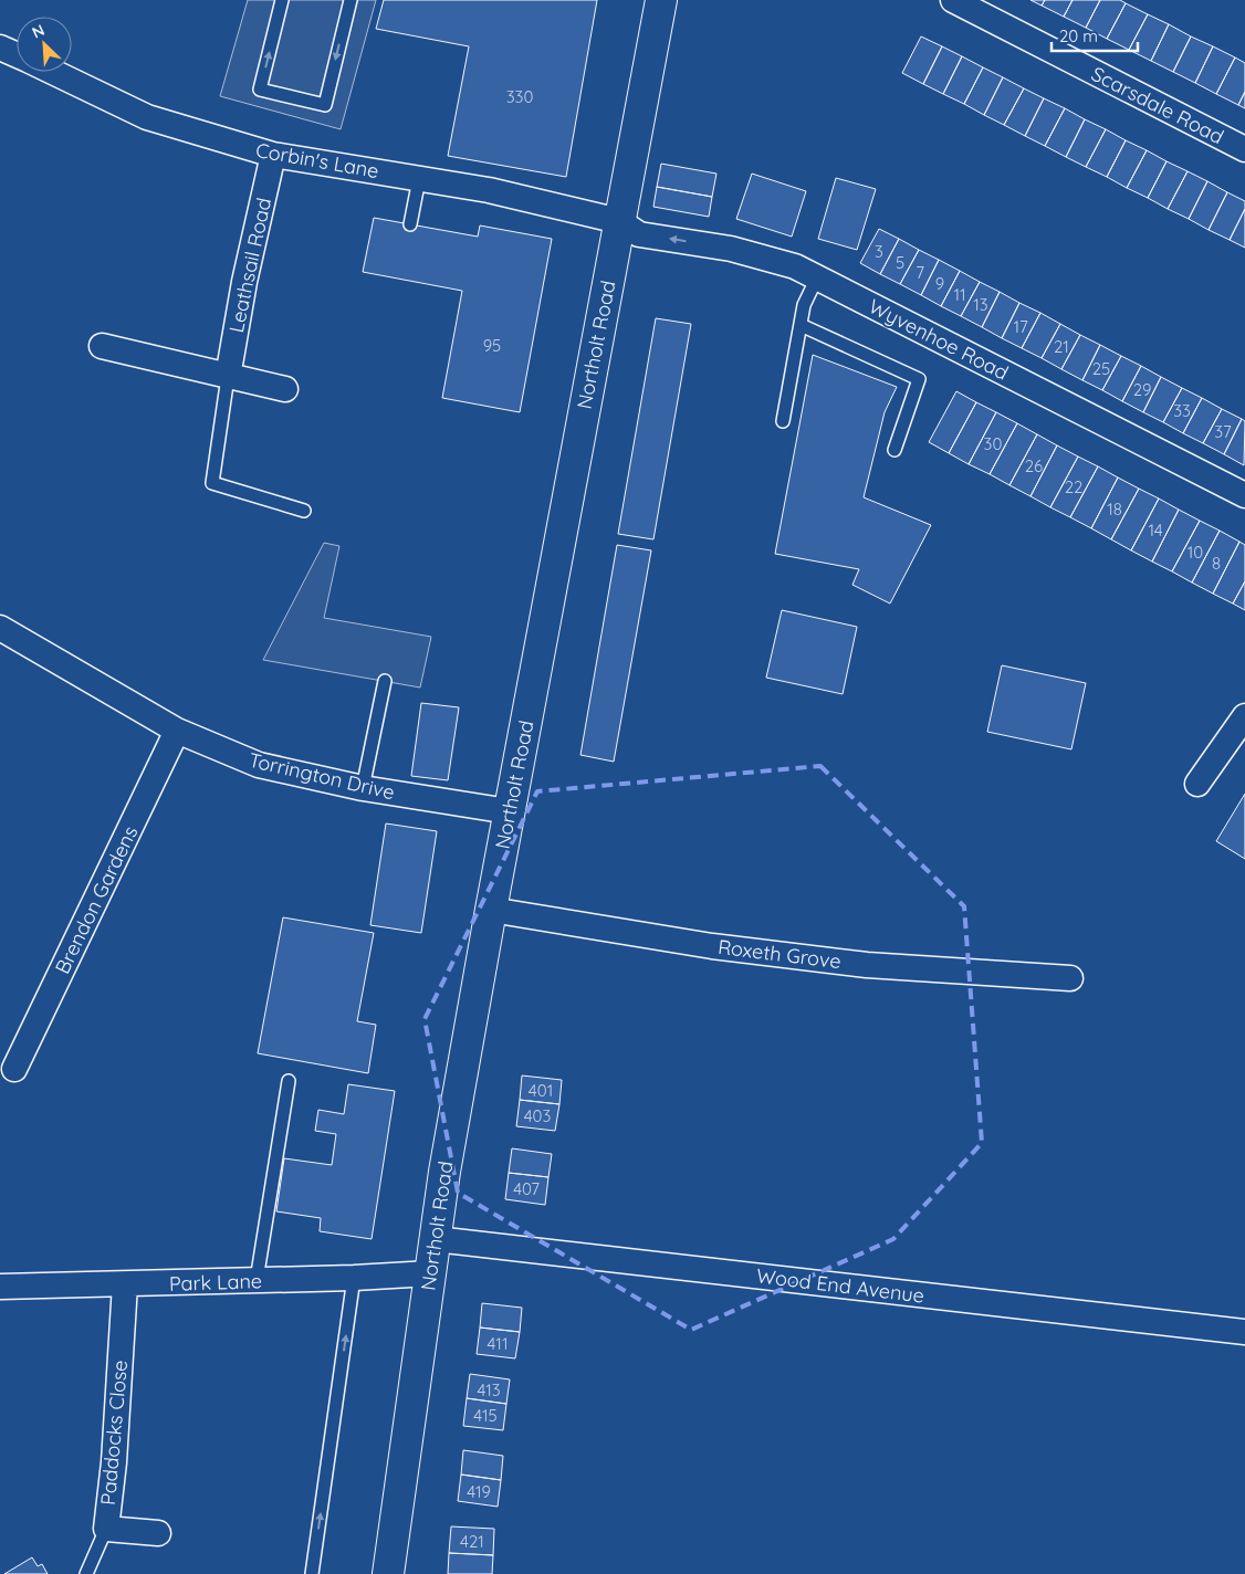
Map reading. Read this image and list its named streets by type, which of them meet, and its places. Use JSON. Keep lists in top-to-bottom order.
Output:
{
  "streets": {
    "main road": ["Northolt Road"],
    "street": [
      "Scarsdale Road",
      "Corbin's Lane",
      "Leathsail Road",
      "Wyvenhoe Road",
      "Torrington Drive",
      "Brendon Gardens",
      "Roxeth Grove",
      "Park Lane",
      "Wood End Avenue",
      "Paddocks Close"
    ]
  },
  "crossings": [
    ["Corbin's Lane", "Leathsail Road"],
    ["Corbin's Lane", "Wyvenhoe Road"],
    ["Corbin's Lane", "Northolt Road"],
    ["Wyvenhoe Road", "Northolt Road"],
    ["Northolt Road", "Torrington Drive"],
    ["Northolt Road", "Roxeth Grove"],
    ["Northolt Road", "Park Lane"],
    ["Northolt Road", "Wood End Avenue"],
    ["Torrington Drive", "Brendon Gardens"],
    ["Park Lane", "Paddocks Close"]
  ],
  "house_numbers": [
    "330",
    "3",
    "5",
    "7",
    "9",
    "11",
    "13",
    "17",
    "95",
    "21",
    "25",
    "29",
    "33",
    "37",
    "30",
    "26",
    "22",
    "18",
    "14",
    "10",
    "8",
    "401",
    "403",
    "407",
    "411",
    "413",
    "415",
    "419",
    "421"
  ],
  "scale_bar": "20 m",
  "north": "top left"
}
